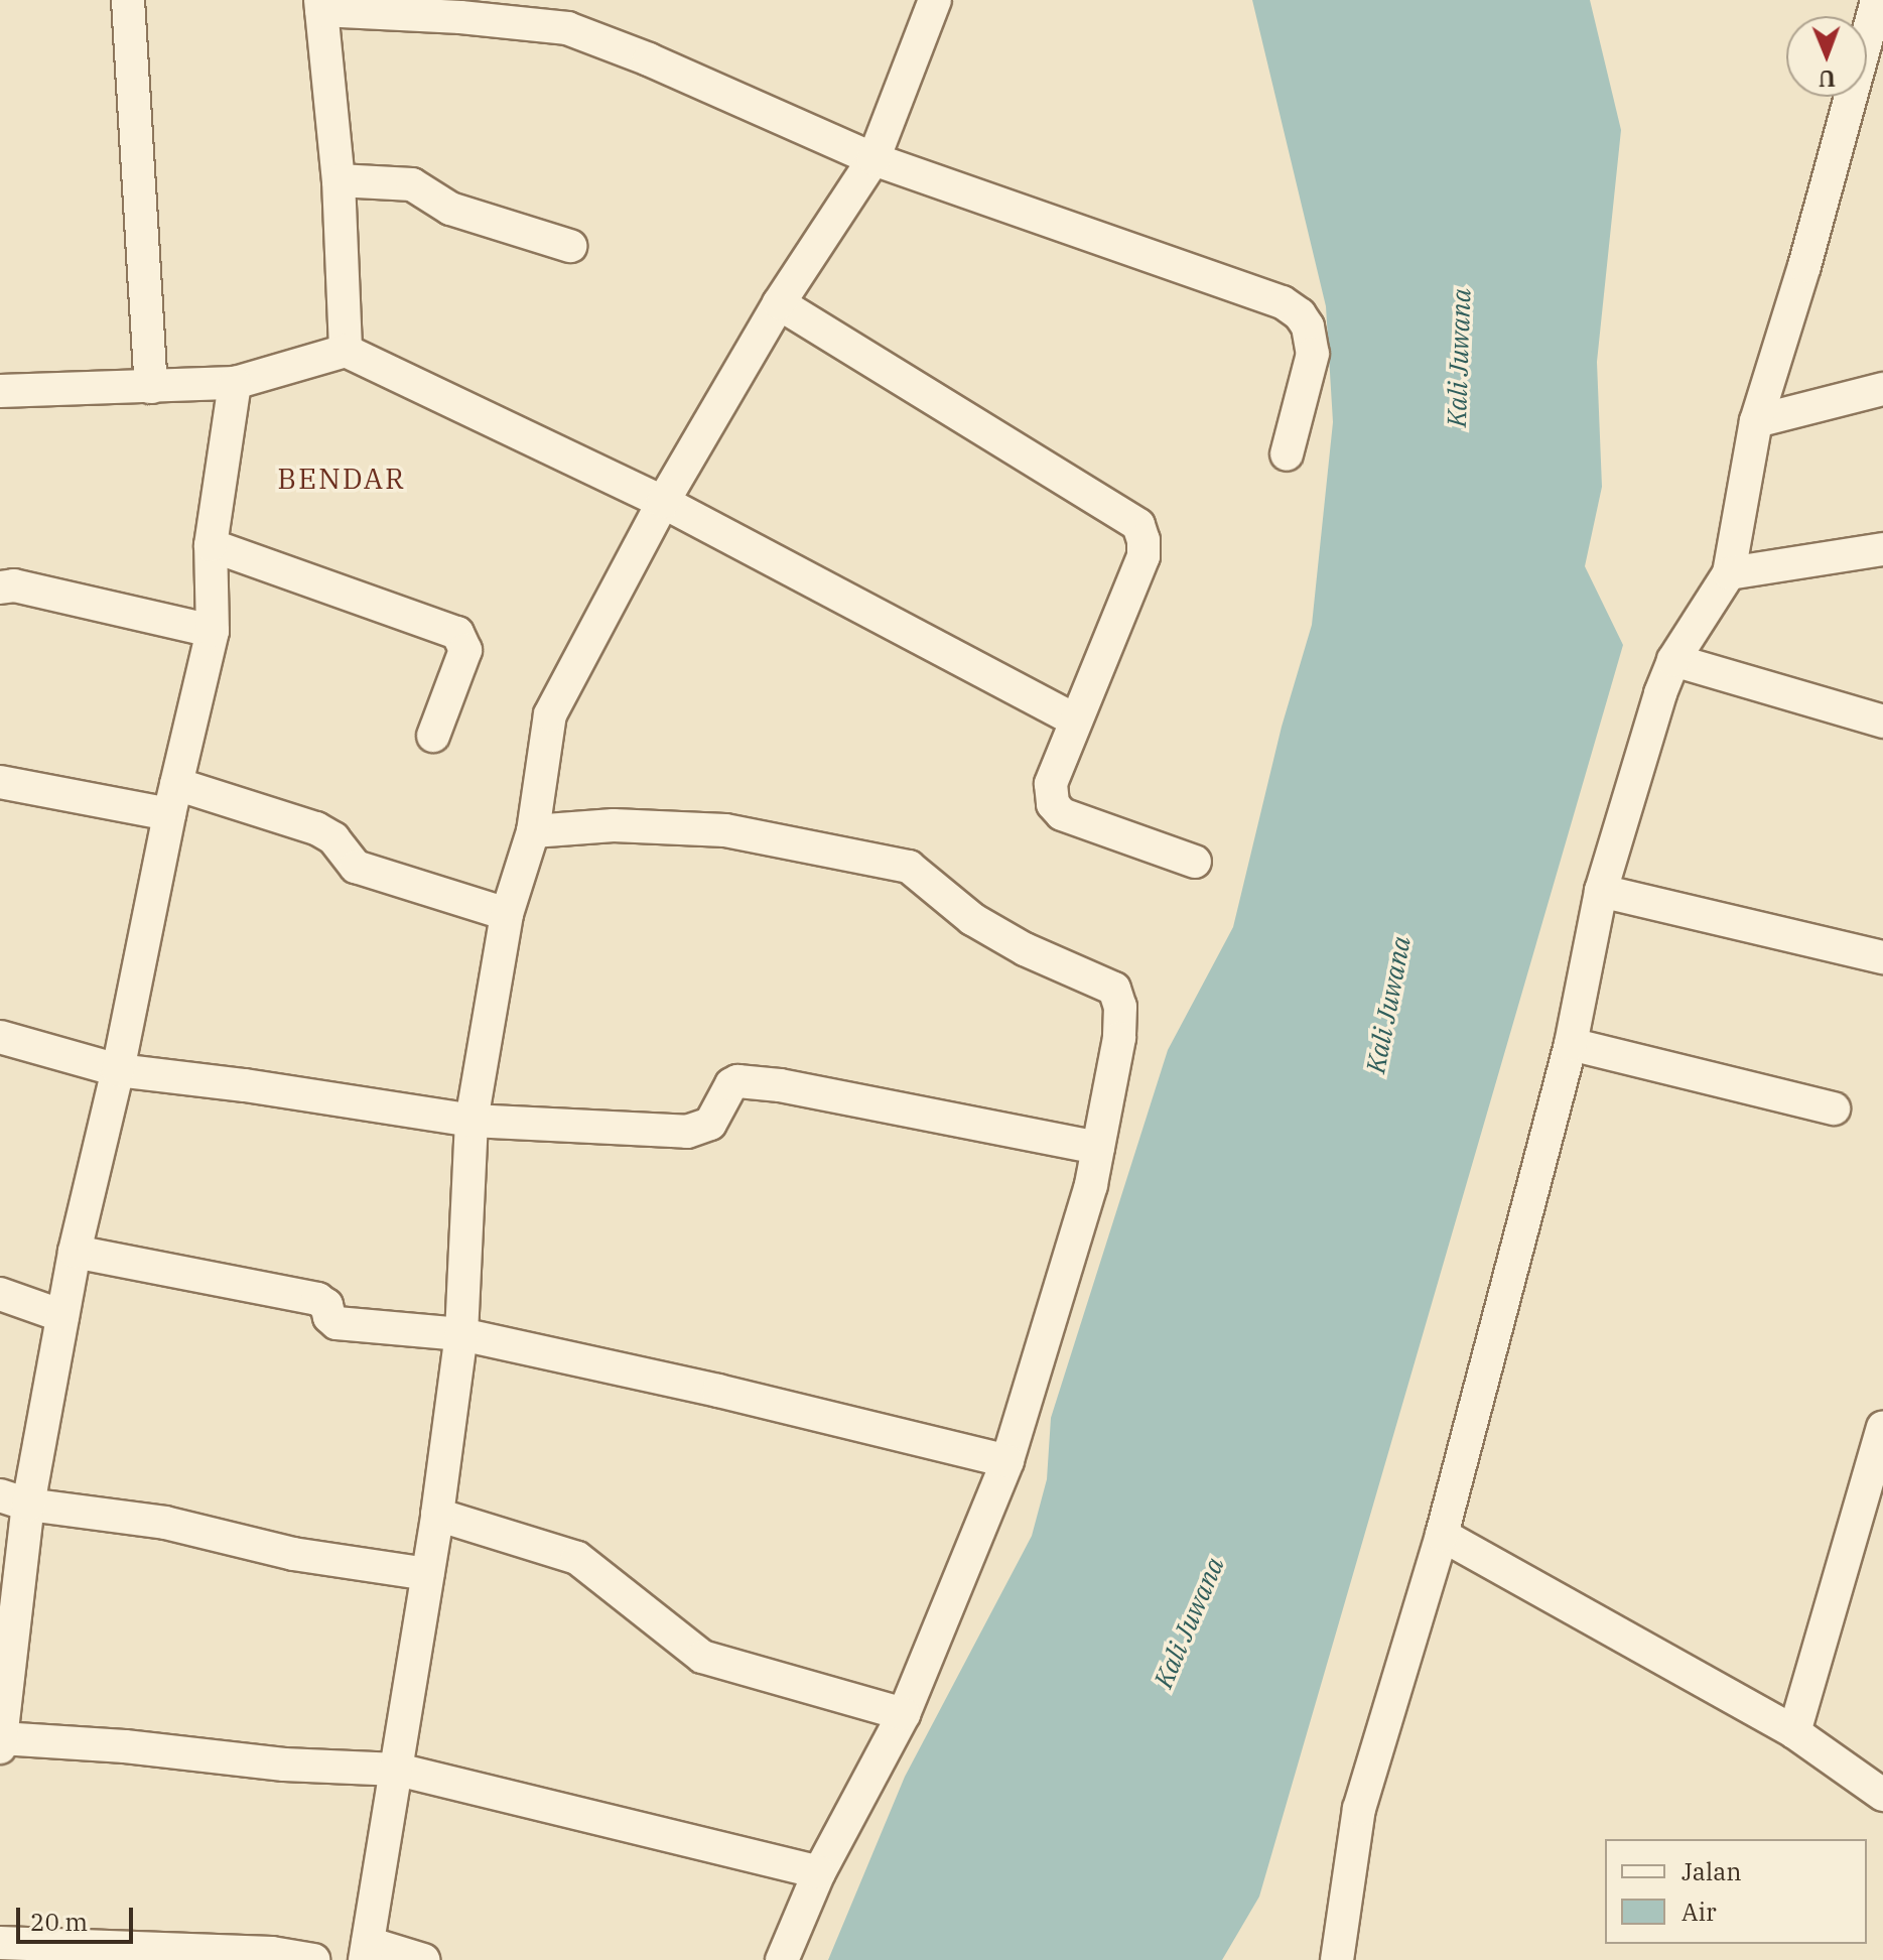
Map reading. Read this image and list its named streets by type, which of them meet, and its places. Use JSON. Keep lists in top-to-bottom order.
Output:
{
  "districts": ["BENDAR"],
  "water": ["Kali Juwana"],
  "legend": ["Jalan", "Air"],
  "scale_bar": "20 m",
  "north": "bottom"
}
